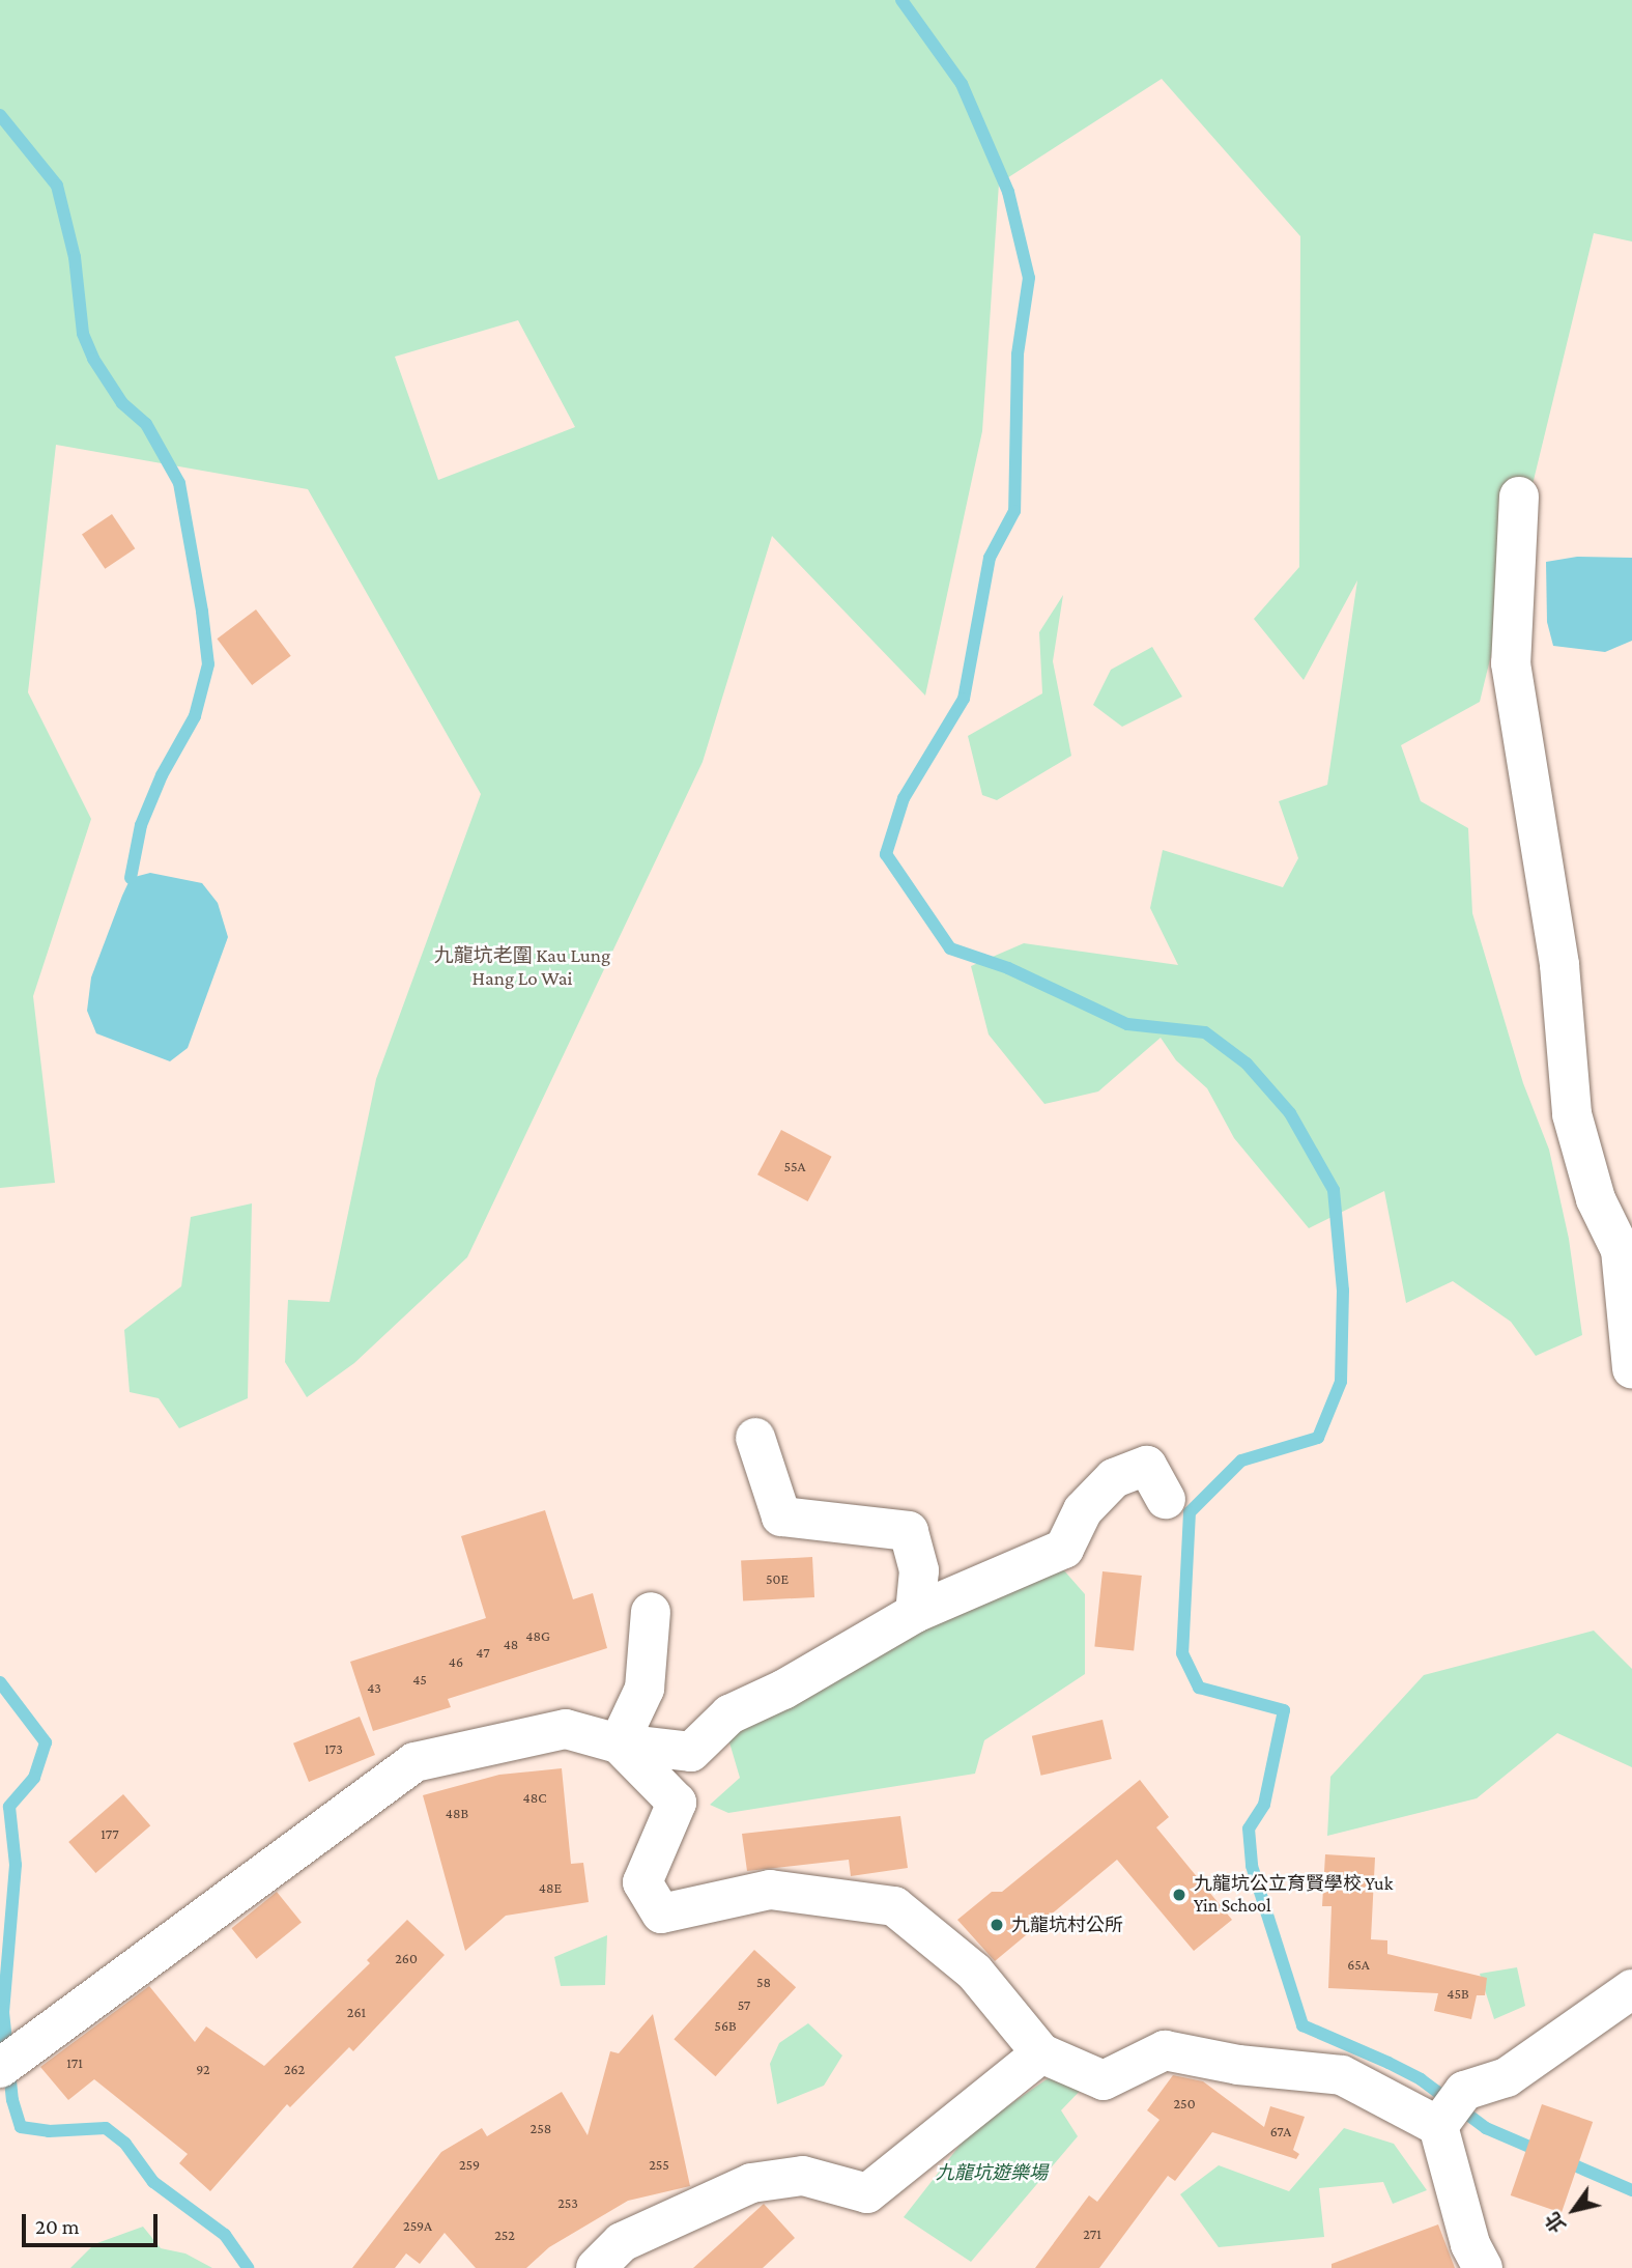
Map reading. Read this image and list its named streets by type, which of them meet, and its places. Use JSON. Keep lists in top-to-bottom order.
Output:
{
  "districts": ["九龍坑老圍 Kau Lung Hang Lo Wai"],
  "parks": ["九龍坑遊樂場"],
  "places": ["九龍坑公立育賢學校 Yuk Yin School", "九龍坑村公所"],
  "house_numbers": [
    "55A",
    "50E",
    "48G",
    "48",
    "47",
    "46",
    "45",
    "43",
    "173",
    "48C",
    "48B",
    "177",
    "48E",
    "260",
    "65A",
    "58",
    "45B",
    "57",
    "261",
    "56B",
    "171",
    "92",
    "262",
    "250",
    "258",
    "67A",
    "259",
    "255",
    "253",
    "259A",
    "271",
    "252"
  ],
  "scale_bar": "20 m",
  "north": "bottom left"
}
